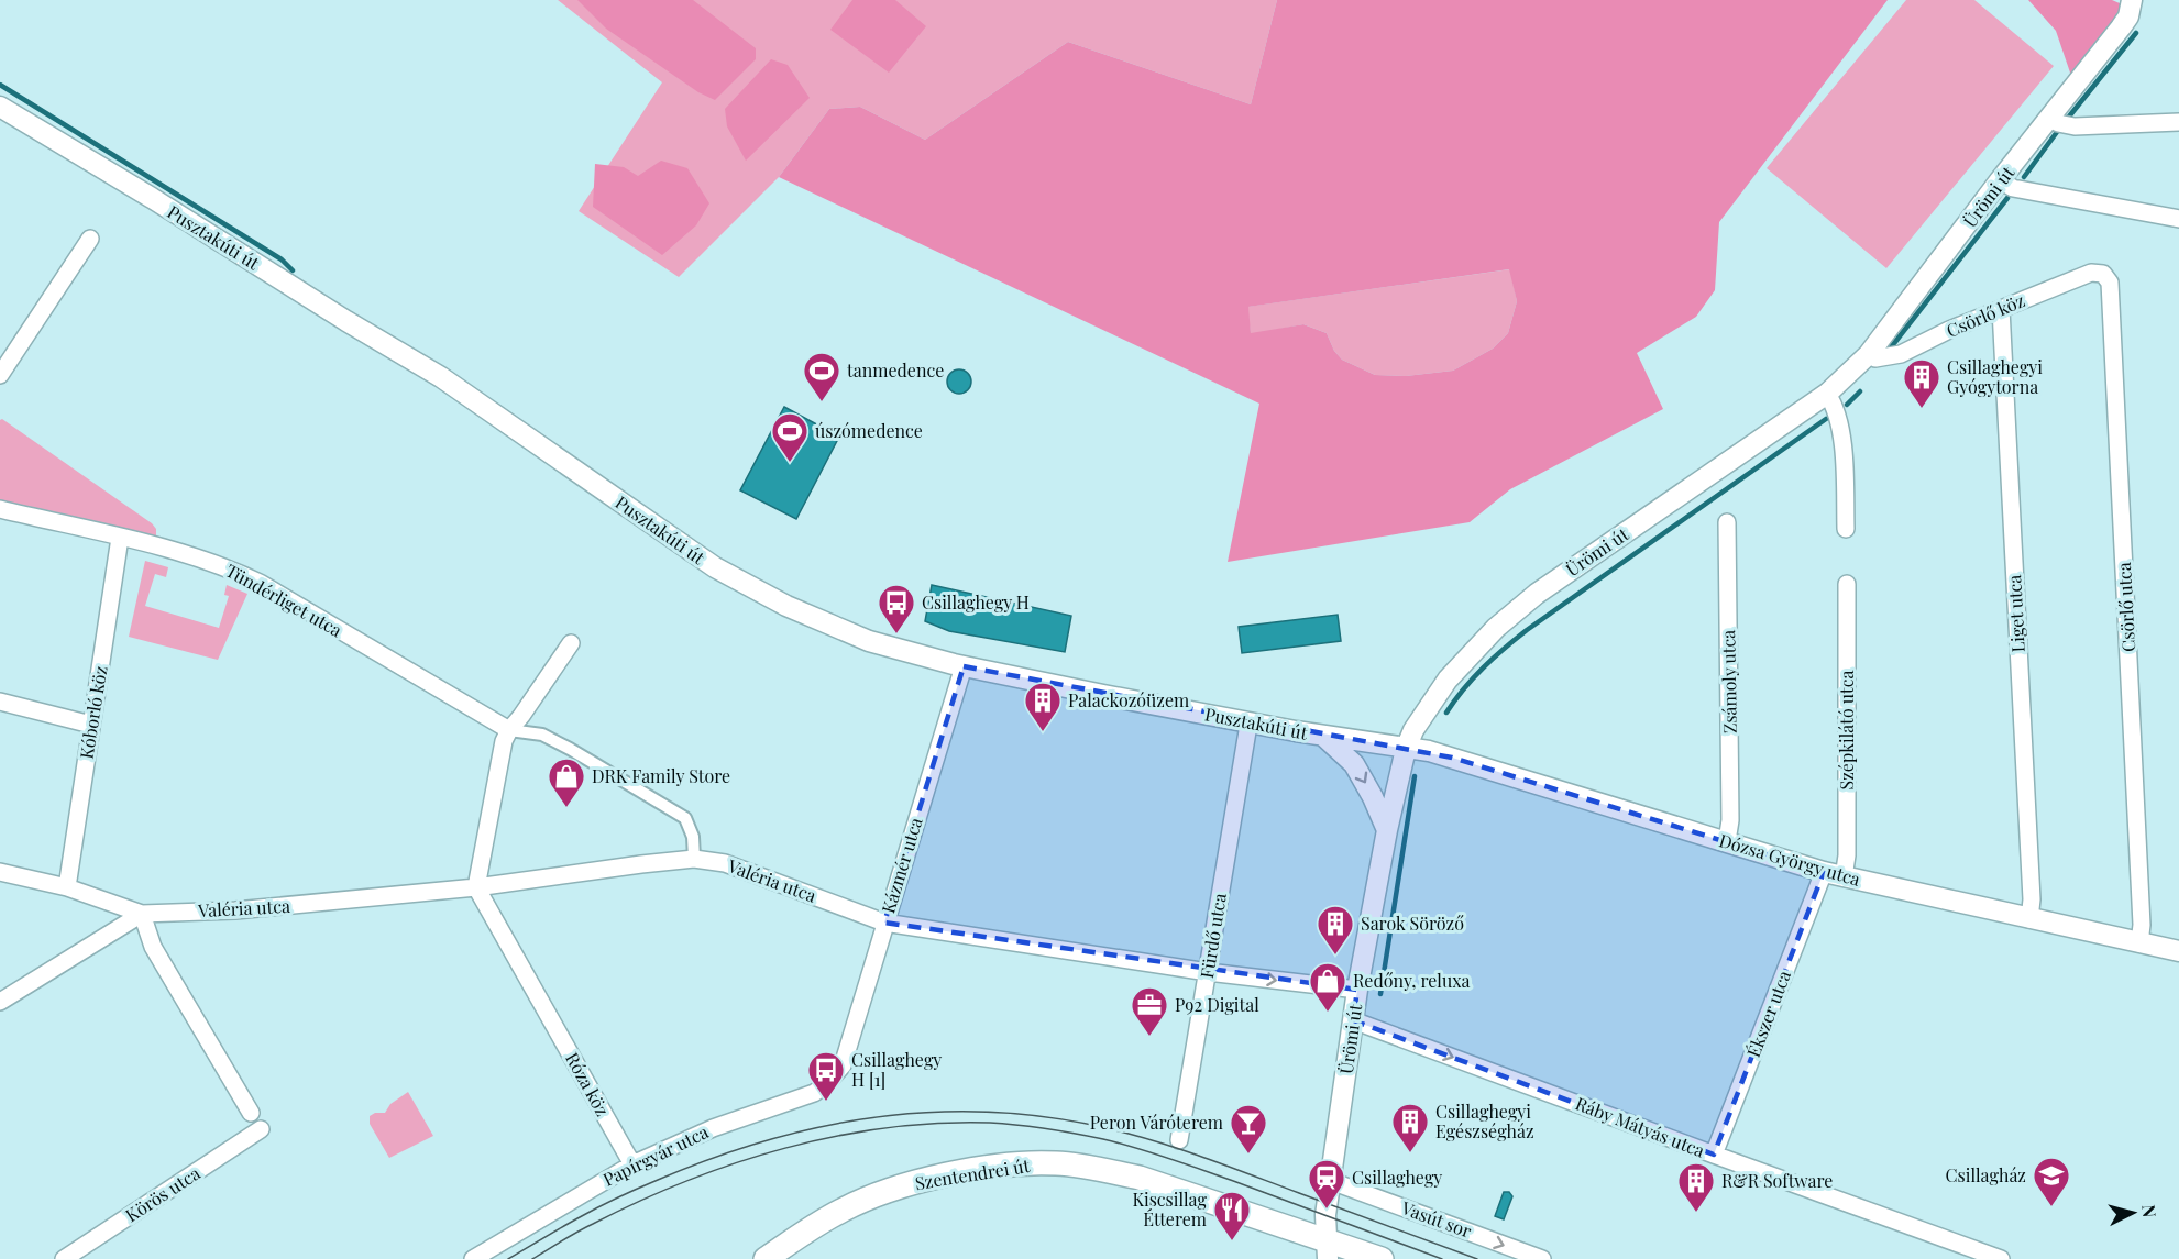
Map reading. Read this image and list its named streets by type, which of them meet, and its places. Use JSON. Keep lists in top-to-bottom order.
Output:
{
  "streets": {
    "main road": ["Szentendrei út"],
    "street": [
      "Ürömi út",
      "Pusztakúti út",
      "Csörlő köz",
      "Tündérliget utca",
      "Csörlő utca",
      "Liget utca",
      "Zsámoly utca",
      "Kóborló köz",
      "Szépkilátó utca",
      "Dózsa György utca",
      "Kázmér utca",
      "Valéria utca",
      "Fürdő utca",
      "Ékszer utca",
      "Róza köz",
      "Ráby Mátyás utca",
      "Papírgyár utca",
      "Körös utca",
      "Vasút sor"
    ]
  },
  "crossings": [
    ["Ürömi út", "Pusztakúti út"],
    ["Ürömi út", "Csörlő köz"],
    ["Ürömi út", "Dózsa György utca"],
    ["Ürömi út", "Valéria utca"],
    ["Ürömi út", "Ráby Mátyás utca"],
    ["Ürömi út", "Szentendrei út"],
    ["Ürömi út", "Vasút sor"],
    ["Pusztakúti út", "Dózsa György utca"],
    ["Pusztakúti út", "Kázmér utca"],
    ["Csörlő köz", "Csörlő utca"],
    ["Csörlő köz", "Liget utca"],
    ["Tündérliget utca", "Kóborló köz"],
    ["Csörlő utca", "Dózsa György utca"],
    ["Liget utca", "Dózsa György utca"],
    ["Zsámoly utca", "Dózsa György utca"],
    ["Szépkilátó utca", "Dózsa György utca"],
    ["Dózsa György utca", "Ékszer utca"],
    ["Kázmér utca", "Valéria utca"],
    ["Kázmér utca", "Papírgyár utca"],
    ["Valéria utca", "Fürdő utca"],
    ["Valéria utca", "Róza köz"],
    ["Ékszer utca", "Ráby Mátyás utca"],
    ["Róza köz", "Papírgyár utca"]
  ],
  "one_way": ["Ráby Mátyás utca", "Vasút sor"],
  "places": {
    "sports": ["tanmedence", "úszómedence"],
    "building": [
      "Csillaghegyi Gyógytorna",
      "Palackozóüzem",
      "Sarok Söröző",
      "Csillaghegyi Egészségház",
      "R&R Software"
    ],
    "bus stop": ["Csillaghegy H", "Csillaghegy H [1]"],
    "shop": ["DRK Family Store", "Redőny, reluxa"],
    "office": ["P92 Digital"],
    "bar": ["Peron Váróterem"],
    "school or university": ["Csillagház"],
    "station": ["Csillaghegy"],
    "restaurant": ["Kiscsillag Étterem"]
  },
  "north": "right"
}
